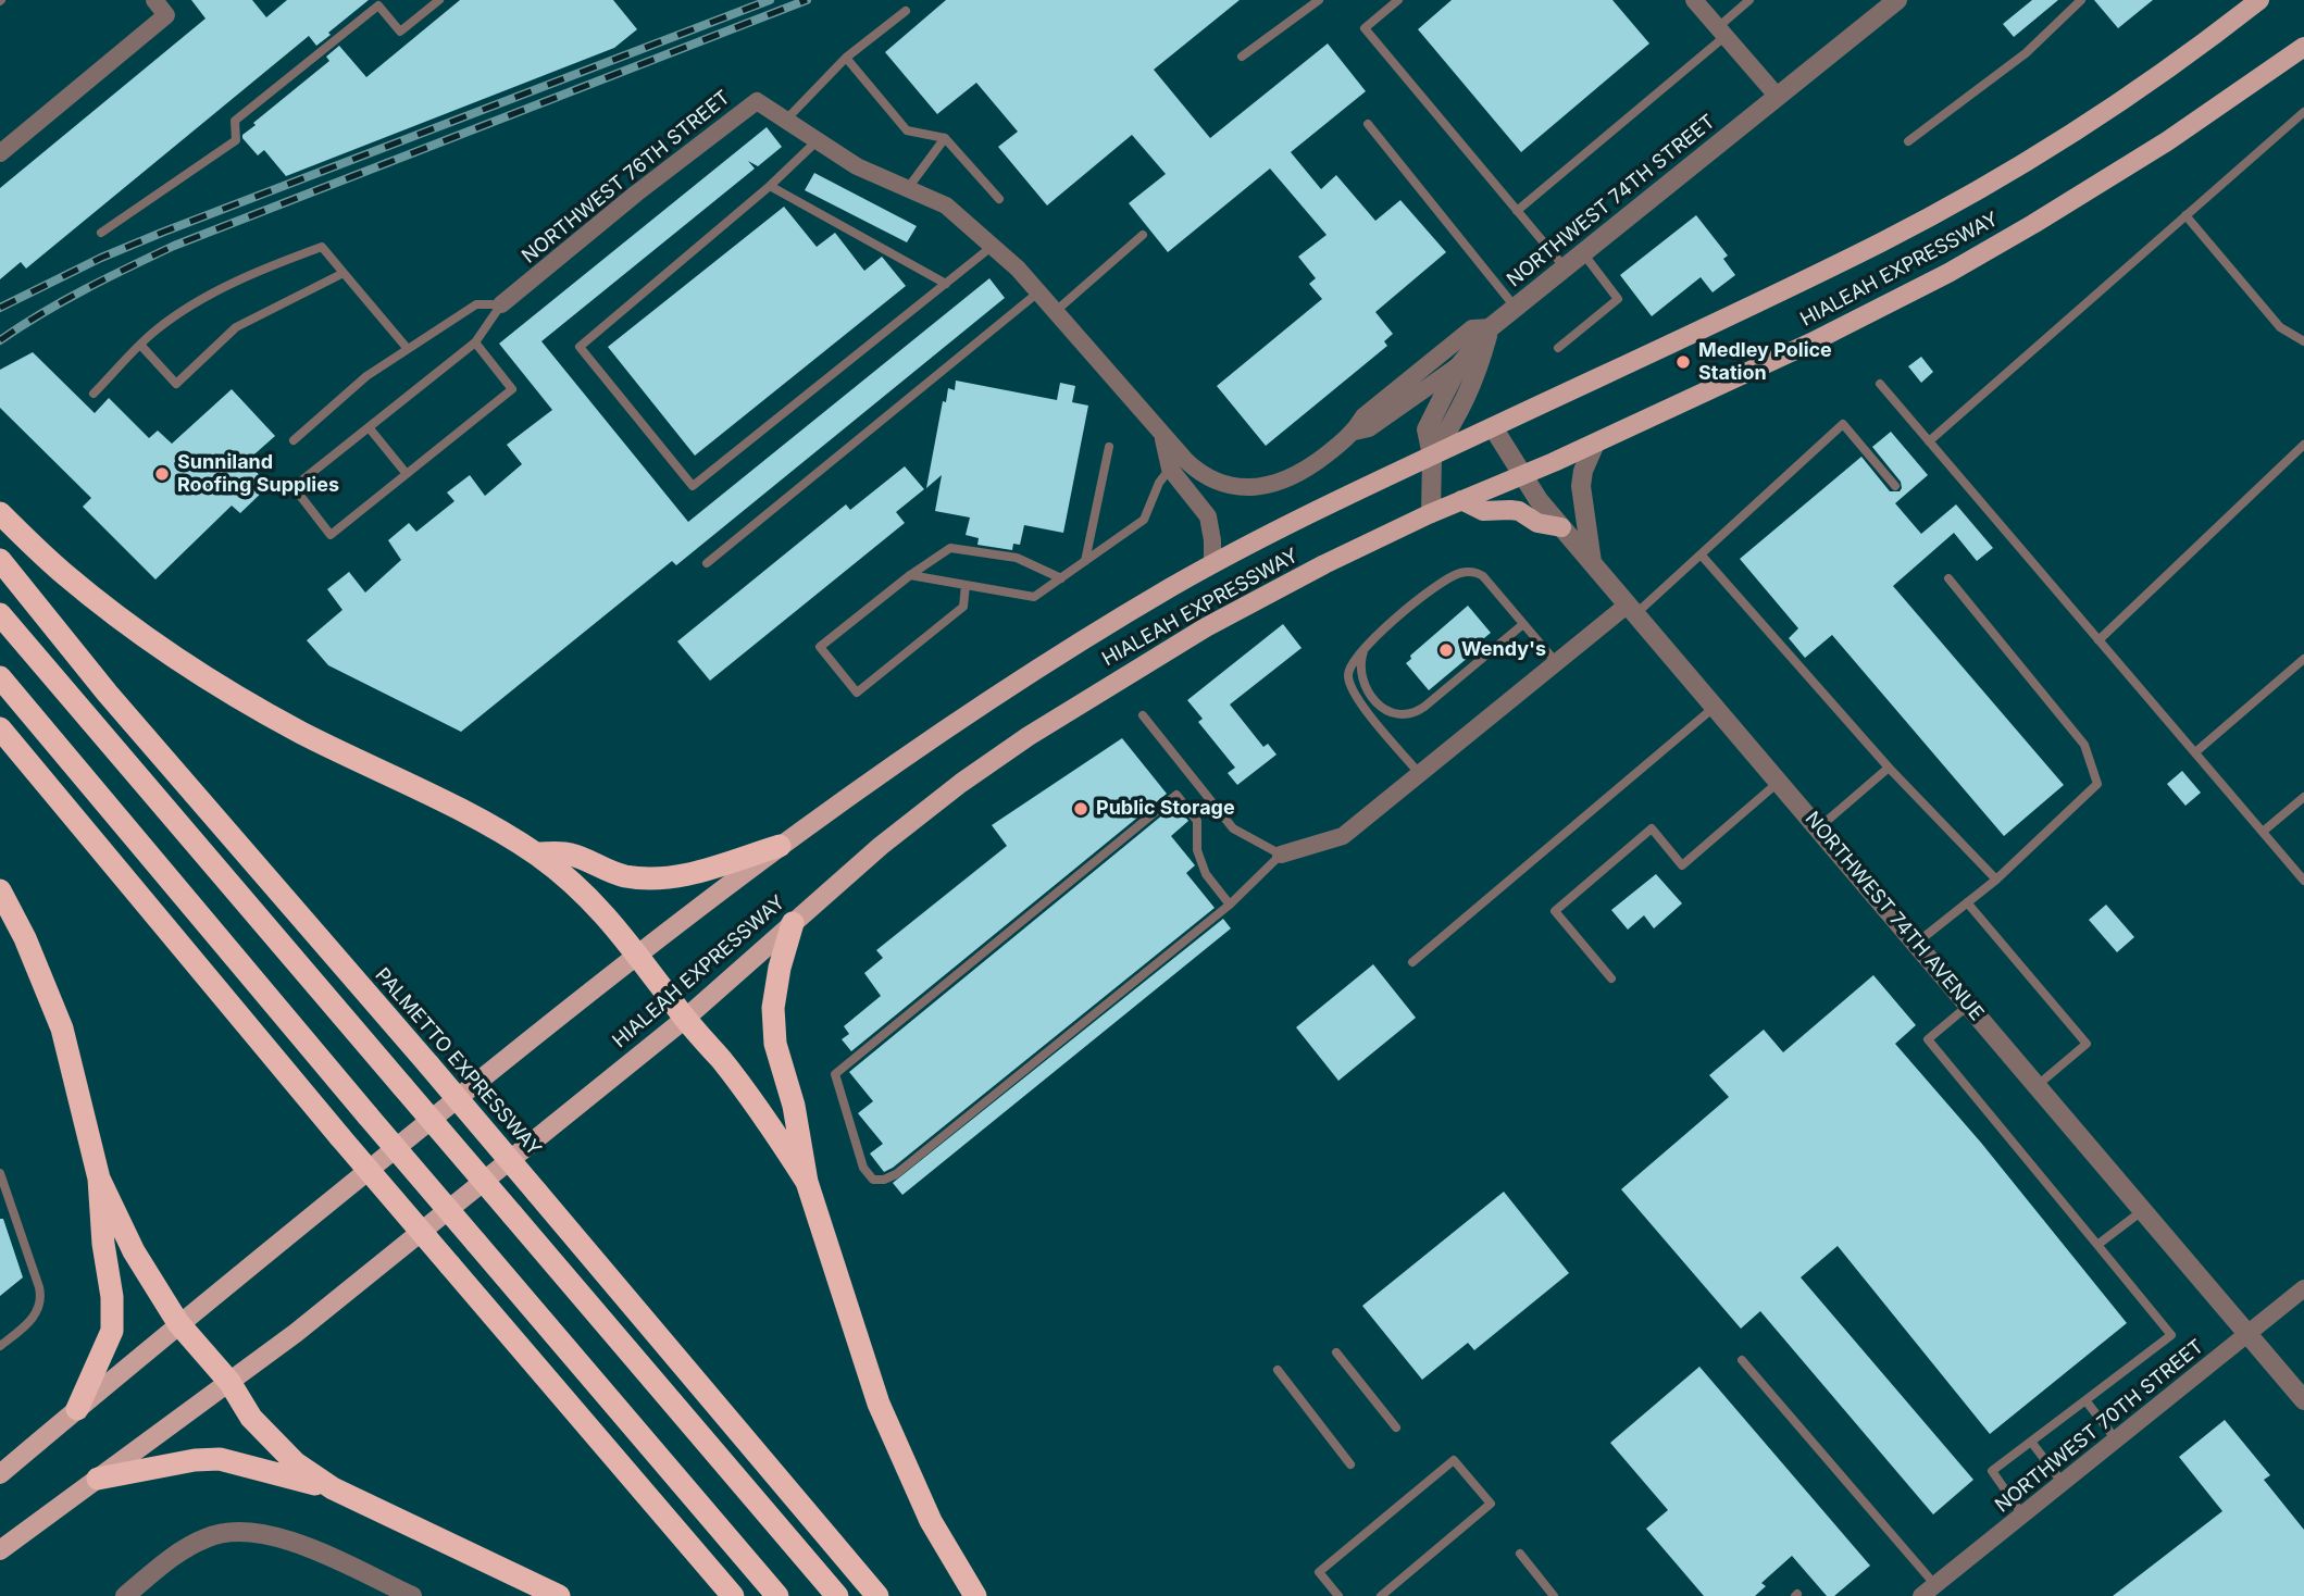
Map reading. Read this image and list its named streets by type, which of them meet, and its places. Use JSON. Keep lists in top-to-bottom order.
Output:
{
  "streets": {
    "highway": ["PALMETTO EXPRESSWAY"],
    "main road": ["HIALEAH EXPRESSWAY"],
    "street": [
      "NORTHWEST 76TH STREET",
      "NORTHWEST 74TH STREET",
      "NORTHWEST 74TH AVENUE",
      "NORTHWEST 70TH STREET"
    ]
  },
  "crossings": [
    ["HIALEAH EXPRESSWAY", "NORTHWEST 74TH AVENUE"],
    ["NORTHWEST 74TH AVENUE", "NORTHWEST 70TH STREET"]
  ],
  "places": [
    "Medley Police Station",
    "Sunniland Roofing Supplies",
    "Wendy's",
    "Public Storage"
  ]
}
